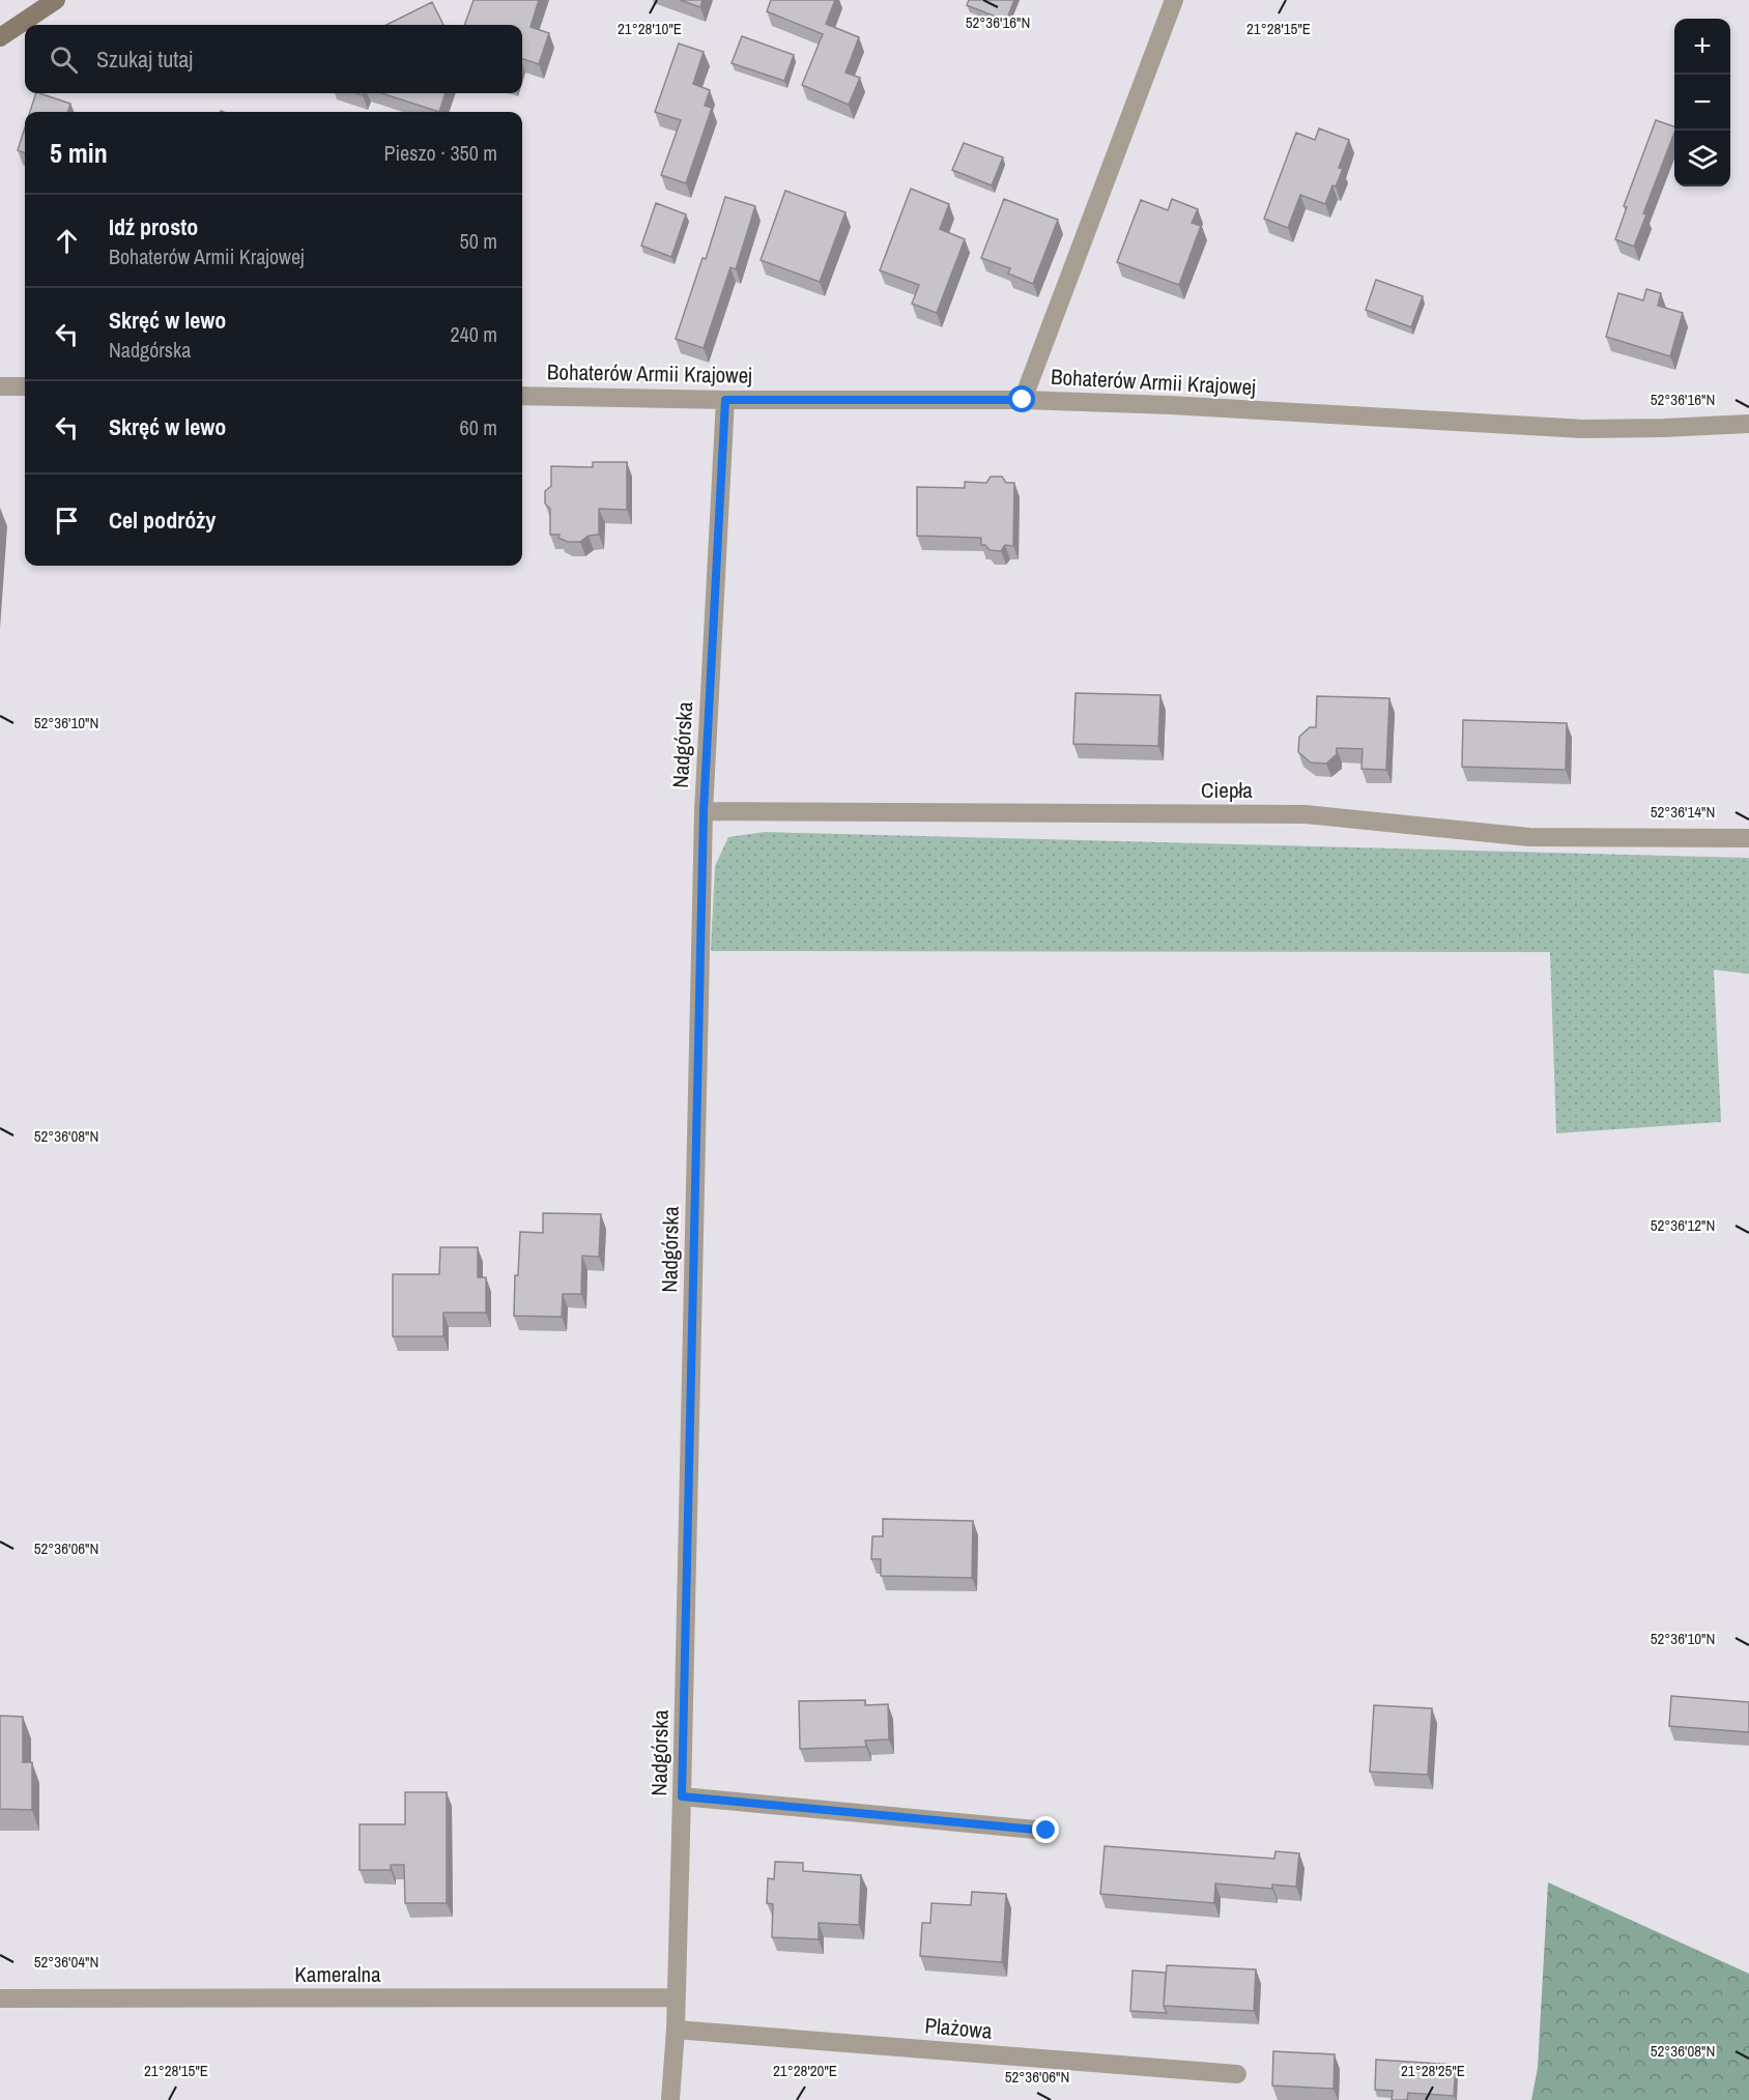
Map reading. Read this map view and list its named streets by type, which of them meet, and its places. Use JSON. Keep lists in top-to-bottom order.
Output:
{
  "streets": {
    "street": [
      "Bohaterów Armii Krajowej",
      "Nadgórska",
      "Ciepła",
      "Kameralna",
      "Plażowa"
    ]
  },
  "crossings": [
    ["Bohaterów Armii Krajowej", "Nadgórska"],
    ["Nadgórska", "Ciepła"],
    ["Nadgórska", "Kameralna"],
    ["Nadgórska", "Plażowa"]
  ],
  "page": {
    "map_buttons": ["+", "−"],
    "search": "Szukaj tutaj",
    "heading": ["5 min", "Pieszo · 350 m"],
    "list": [
      ["Idź prosto", "Bohaterów Armii Krajowej", "50 m"],
      ["Skręć w lewo", "Nadgórska", "240 m"],
      ["Skręć w lewo", "60 m"],
      "Cel podróży"
    ]
  },
  "coordinates": [
    "52°36'16\"N",
    "21°28'10\"E",
    "21°28'15\"E",
    "52°36'10\"N",
    "52°36'14\"N",
    "52°36'08\"N",
    "52°36'12\"N",
    "52°36'06\"N",
    "52°36'04\"N",
    "21°28'20\"E",
    "21°28'25\"E"
  ]
}
